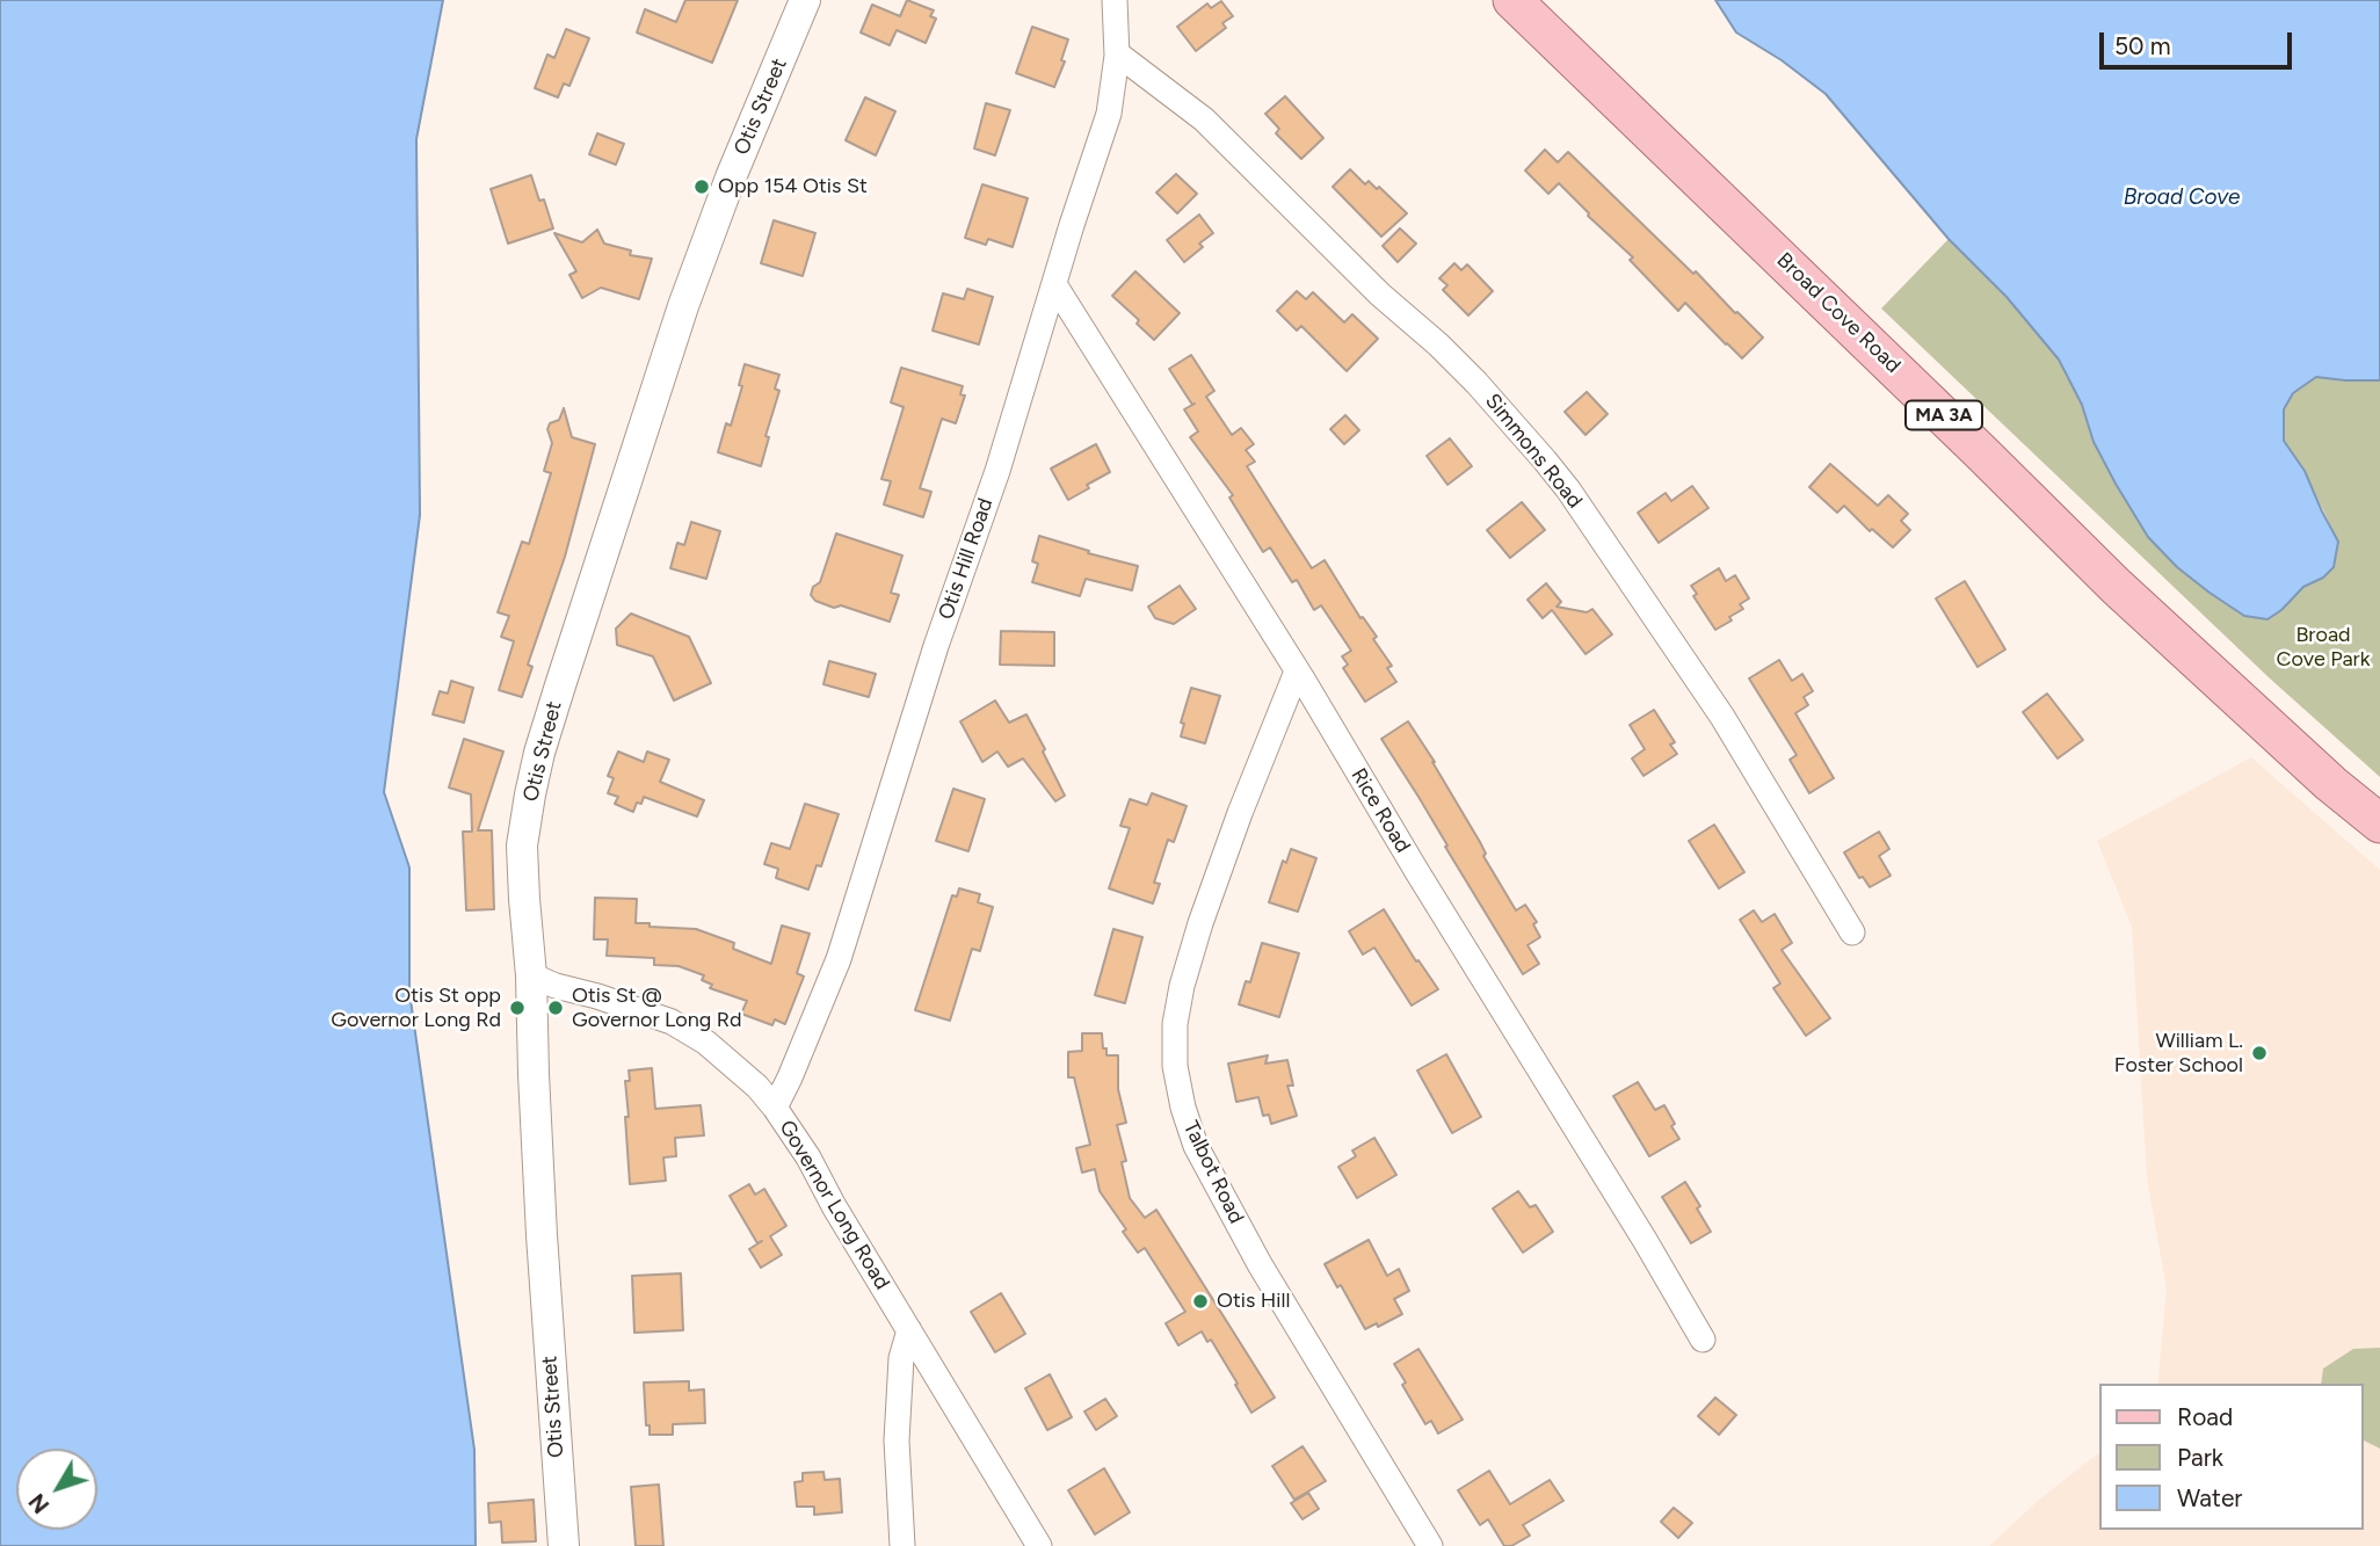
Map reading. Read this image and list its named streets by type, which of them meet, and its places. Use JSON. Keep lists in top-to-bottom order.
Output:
{
  "streets": {
    "main road": ["Broad Cove Road", "MA 3A"],
    "street": [
      "Otis Street",
      "Simmons Road",
      "Otis Hill Road",
      "Rice Road",
      "Talbot Road",
      "Governor Long Road"
    ]
  },
  "crossings": [
    ["Otis Street", "Governor Long Road"],
    ["Simmons Road", "Otis Hill Road"],
    ["Otis Hill Road", "Rice Road"],
    ["Otis Hill Road", "Governor Long Road"],
    ["Rice Road", "Talbot Road"]
  ],
  "water": ["Broad Cove"],
  "parks": ["Broad Cove Park"],
  "places": [
    "Opp 154 Otis St",
    "Otis St opp Governor Long Rd",
    "Otis St @ Governor Long Rd",
    "William L. Foster School",
    "Otis Hill"
  ],
  "legend": ["Road", "Park", "Water"],
  "scale_bar": "50 m",
  "north": "bottom left"
}
